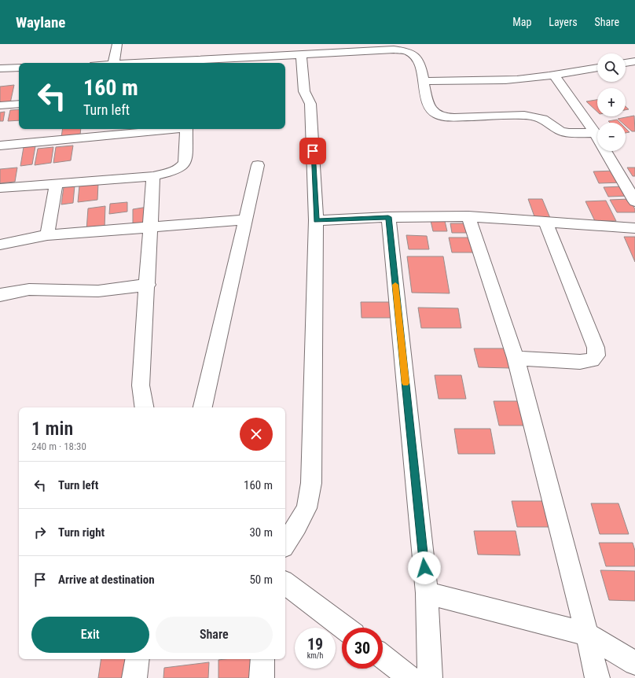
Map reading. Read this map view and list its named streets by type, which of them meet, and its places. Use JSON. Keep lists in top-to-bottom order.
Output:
{
  "page": {
    "header": "Waylane",
    "nav": ["Map", "Layers", "Share"],
    "map_buttons": ["+", "−"],
    "turn": ["160 m", "Turn left"],
    "heading": ["1 min", "240 m · 18:30"],
    "list": [
      {
        "name": "Turn left",
        "value": "160 m"
      },
      {
        "name": "Turn right",
        "value": "30 m"
      },
      {
        "name": "Arrive at destination",
        "value": "50 m"
      }
    ],
    "buttons": ["Exit", "Share"],
    "speed": "19 km/h",
    "limit": "30"
  }
}
